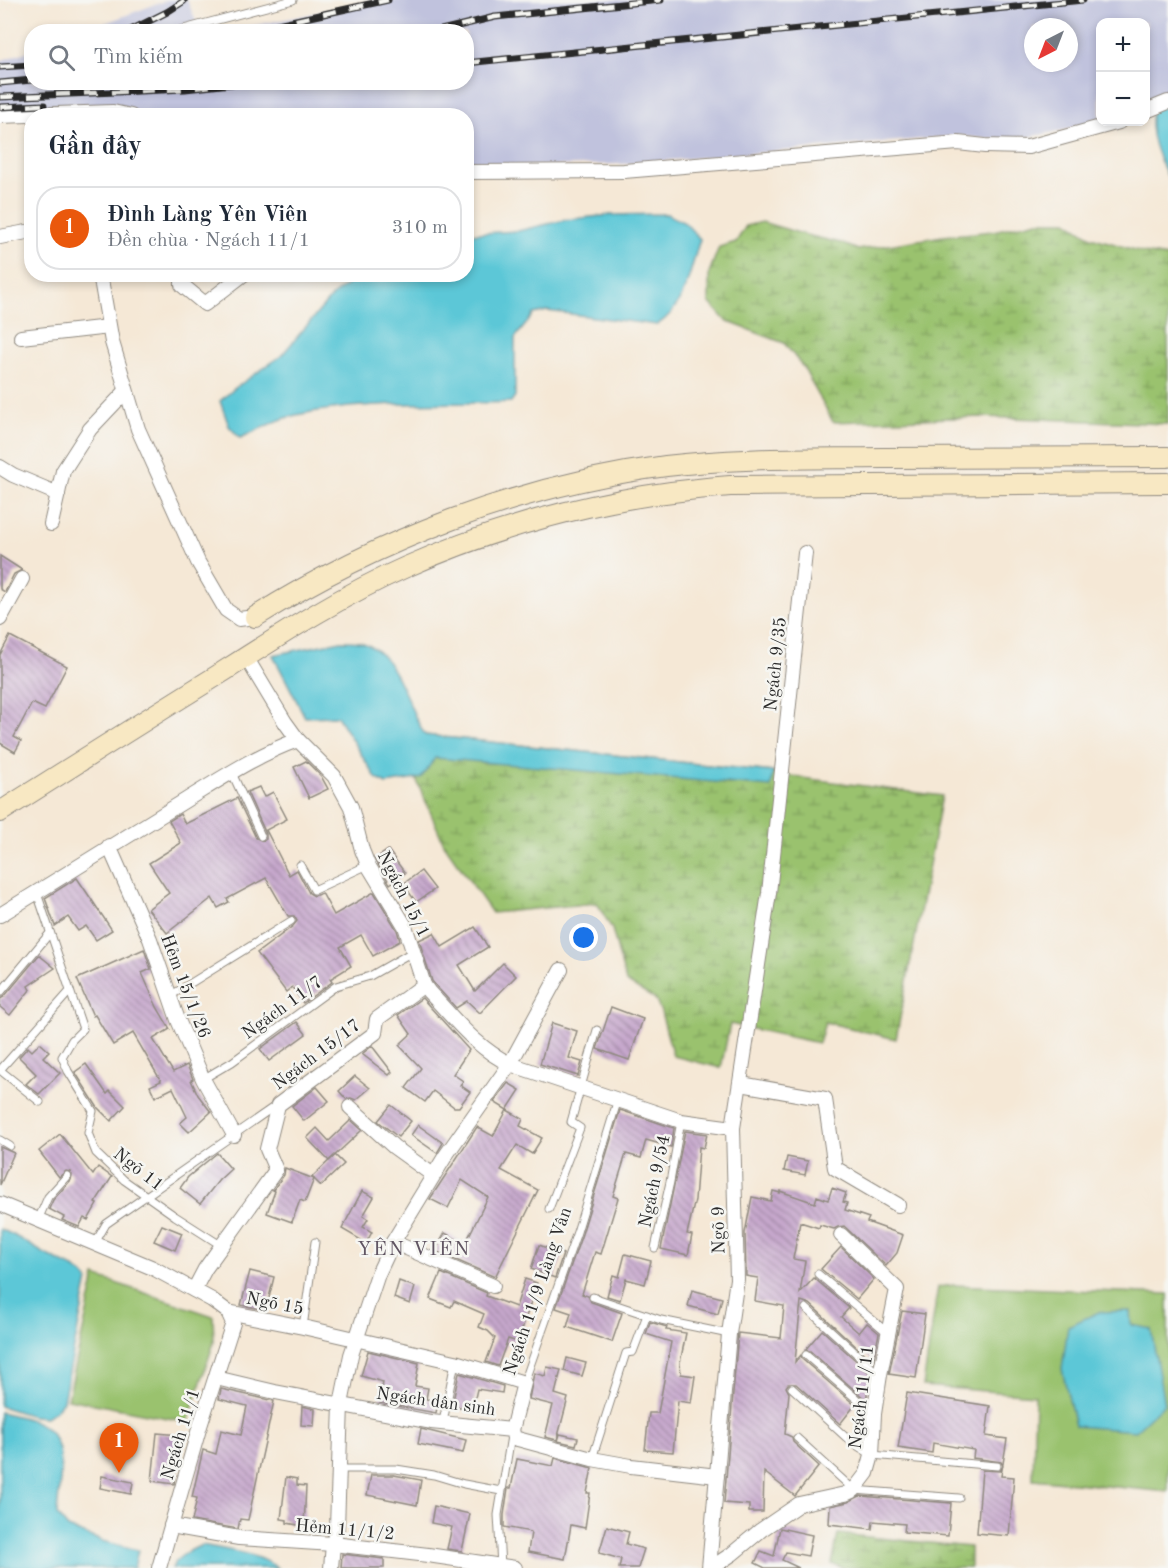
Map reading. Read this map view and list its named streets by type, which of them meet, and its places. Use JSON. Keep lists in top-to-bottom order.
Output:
{
  "streets": {
    "street": [
      "Ngách 9/35",
      "Ngách 15/1",
      "Hẻm 15/1/26",
      "Ngách 15/17",
      "Ngõ 9",
      "Ngách 11/9 Làng Vân",
      "Ngõ 15",
      "Ngách 11/11",
      "Ngách dân sinh",
      "Ngách 11/1",
      "Hẻm 11/1/2"
    ],
    "lane": ["Ngách 11/7", "Ngõ 11", "Ngách 9/54"]
  },
  "crossings": [
    ["Ngách 9/35", "Ngõ 9"],
    ["Ngách 15/1", "Ngách 11/7"],
    ["Ngách 15/1", "Ngách 15/17"],
    ["Ngách 15/1", "Ngách 9/54"],
    ["Ngách 15/1", "Ngõ 9"],
    ["Ngách 15/1", "Ngách 11/9 Làng Vân"],
    ["Hẻm 15/1/26", "Ngách 11/7"],
    ["Ngách 15/17", "Ngõ 11"],
    ["Ngách 15/17", "Ngõ 15"],
    ["Ngõ 9", "Ngách dân sinh"],
    ["Ngách 11/9 Làng Vân", "Ngõ 15"],
    ["Ngách 11/9 Làng Vân", "Ngách dân sinh"],
    ["Ngách 11/9 Làng Vân", "Hẻm 11/1/2"],
    ["Ngõ 15", "Ngách 11/1"],
    ["Ngách dân sinh", "Ngách 11/1"],
    ["Ngách 11/1", "Hẻm 11/1/2"]
  ],
  "districts": ["YÊN VIÊN"],
  "north": "bottom left",
  "page": {
    "map_buttons": ["+", "−"],
    "search": "Tìm kiếm",
    "heading": "Gần đây",
    "list": [
      {
        "mark": "1",
        "name": "Đình Làng Yên Viên",
        "note": "Đền chùa · Ngách 11/1",
        "value": "310 m"
      }
    ],
    "pins": "1"
  }
}
